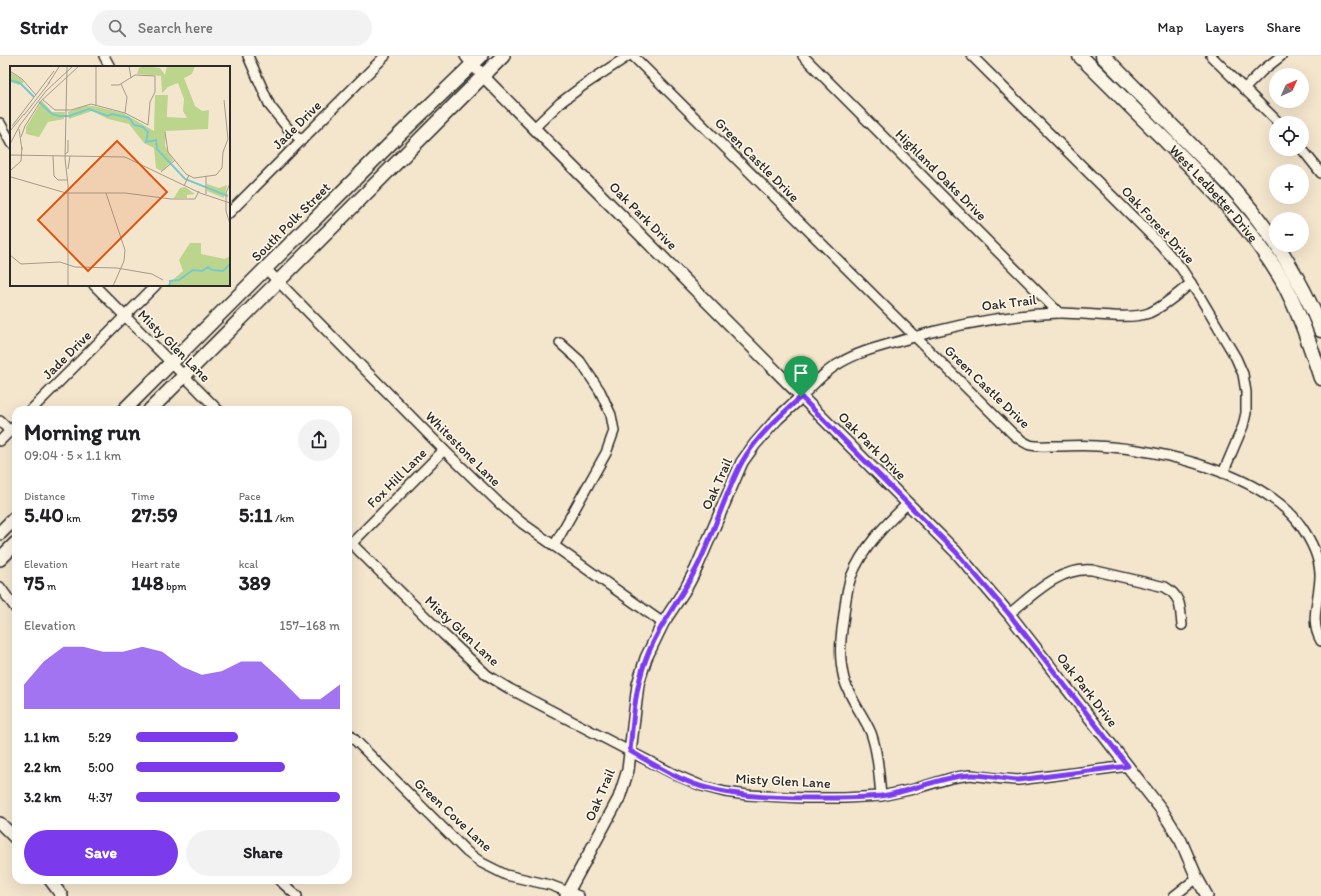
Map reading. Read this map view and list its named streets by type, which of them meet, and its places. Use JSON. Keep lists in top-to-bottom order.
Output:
{
  "streets": {
    "main road": ["West Ledbetter Drive", "South Polk Street"],
    "street": [
      "Jade Drive",
      "Green Castle Drive",
      "Highland Oaks Drive",
      "Oak Park Drive",
      "Oak Forest Drive",
      "Oak Trail",
      "Misty Glen Lane",
      "Whitestone Lane",
      "Fox Hill Lane",
      "Green Cove Lane"
    ]
  },
  "crossings": [
    ["Jade Drive", "Misty Glen Lane"],
    ["Green Castle Drive", "Oak Forest Drive"],
    ["Green Castle Drive", "Oak Trail"],
    ["Highland Oaks Drive", "Oak Trail"],
    ["Oak Park Drive", "South Polk Street"],
    ["Oak Park Drive", "Oak Trail"],
    ["Oak Park Drive", "Misty Glen Lane"],
    ["South Polk Street", "Misty Glen Lane"],
    ["South Polk Street", "Whitestone Lane"],
    ["Oak Forest Drive", "Oak Trail"],
    ["Oak Trail", "Misty Glen Lane"],
    ["Oak Trail", "Whitestone Lane"],
    ["Oak Trail", "Green Cove Lane"],
    ["Whitestone Lane", "Fox Hill Lane"]
  ],
  "north": "top right",
  "page": {
    "header": "Stridr",
    "search": "Search here",
    "nav": ["Map", "Layers", "Share"],
    "map_buttons": ["+", "−"],
    "heading": ["Morning run", "09:04 · 5 × 1.1 km"],
    "stats": [
      ["Distance", "5.40 km"],
      ["Time", "27:59"],
      ["Pace", "5:11 /km"],
      ["Elevation", "75 m"],
      ["Heart rate", "148 bpm"],
      ["kcal", "389"]
    ],
    "chart": ["Elevation", "157–168 m"],
    "list": [
      {
        "name": "1.1 km",
        "note": "5:29"
      },
      {
        "name": "2.2 km",
        "note": "5:00"
      },
      {
        "name": "3.2 km",
        "note": "4:37"
      }
    ],
    "buttons": ["Save", "Share"]
  }
}
